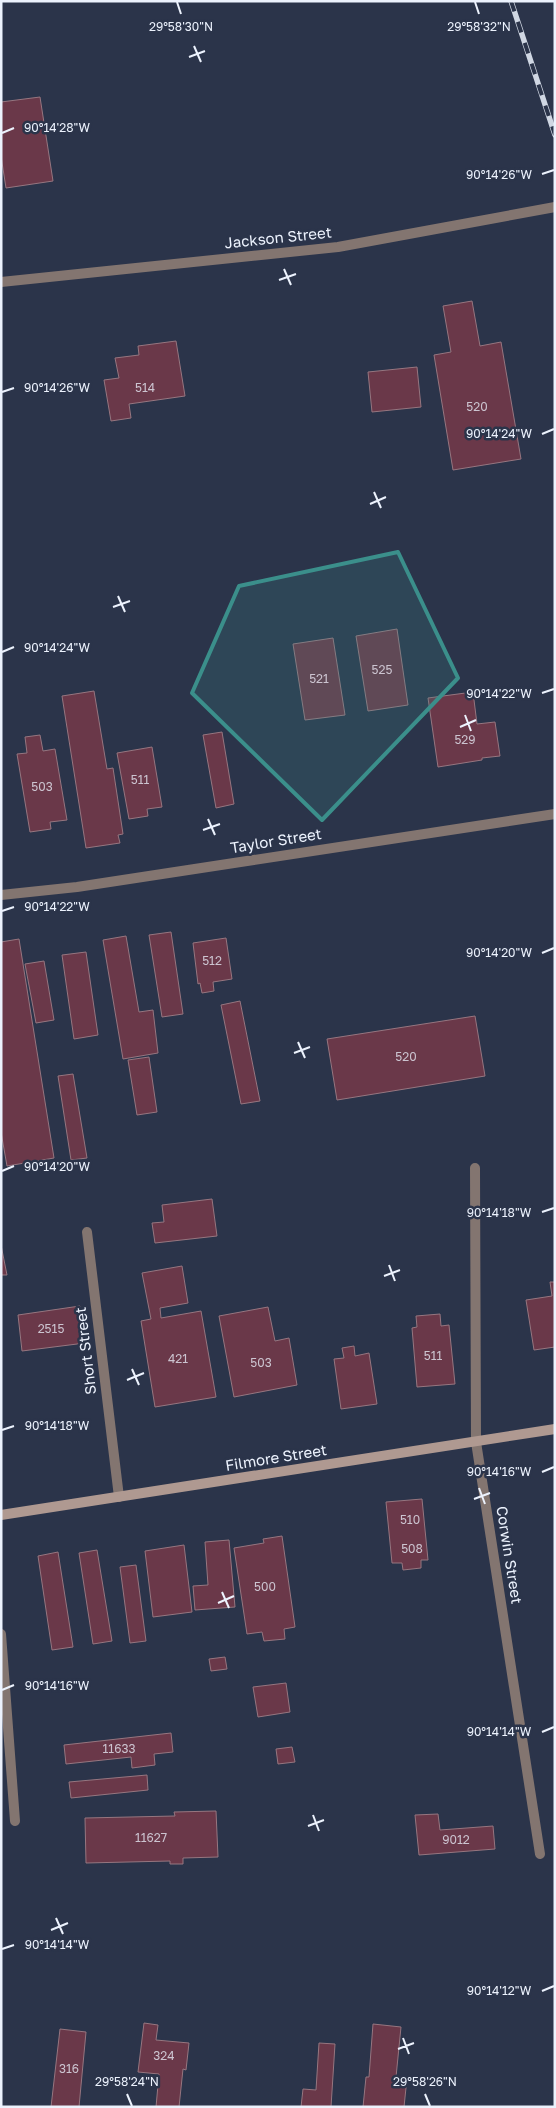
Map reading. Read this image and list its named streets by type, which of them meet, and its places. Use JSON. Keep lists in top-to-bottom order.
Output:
{
  "streets": {
    "street": [
      "Jackson Street",
      "Taylor Street",
      "Short Street",
      "Filmore Street",
      "Corwin Street"
    ]
  },
  "crossings": [
    ["Short Street", "Filmore Street"],
    ["Filmore Street", "Corwin Street"]
  ],
  "house_numbers": [
    "514",
    "520",
    "525",
    "521",
    "529",
    "511",
    "503",
    "512",
    "520",
    "2515",
    "511",
    "421",
    "503",
    "510",
    "508",
    "500",
    "11633",
    "11627",
    "9012",
    "324",
    "316"
  ],
  "coordinates": [
    "29°58'30\"N",
    "29°58'32\"N",
    "90°14'28\"W",
    "90°14'26\"W",
    "90°14'24\"W",
    "90°14'22\"W",
    "90°14'20\"W",
    "90°14'18\"W",
    "90°14'16\"W",
    "90°14'14\"W",
    "90°14'12\"W",
    "29°58'24\"N",
    "29°58'26\"N"
  ]
}
